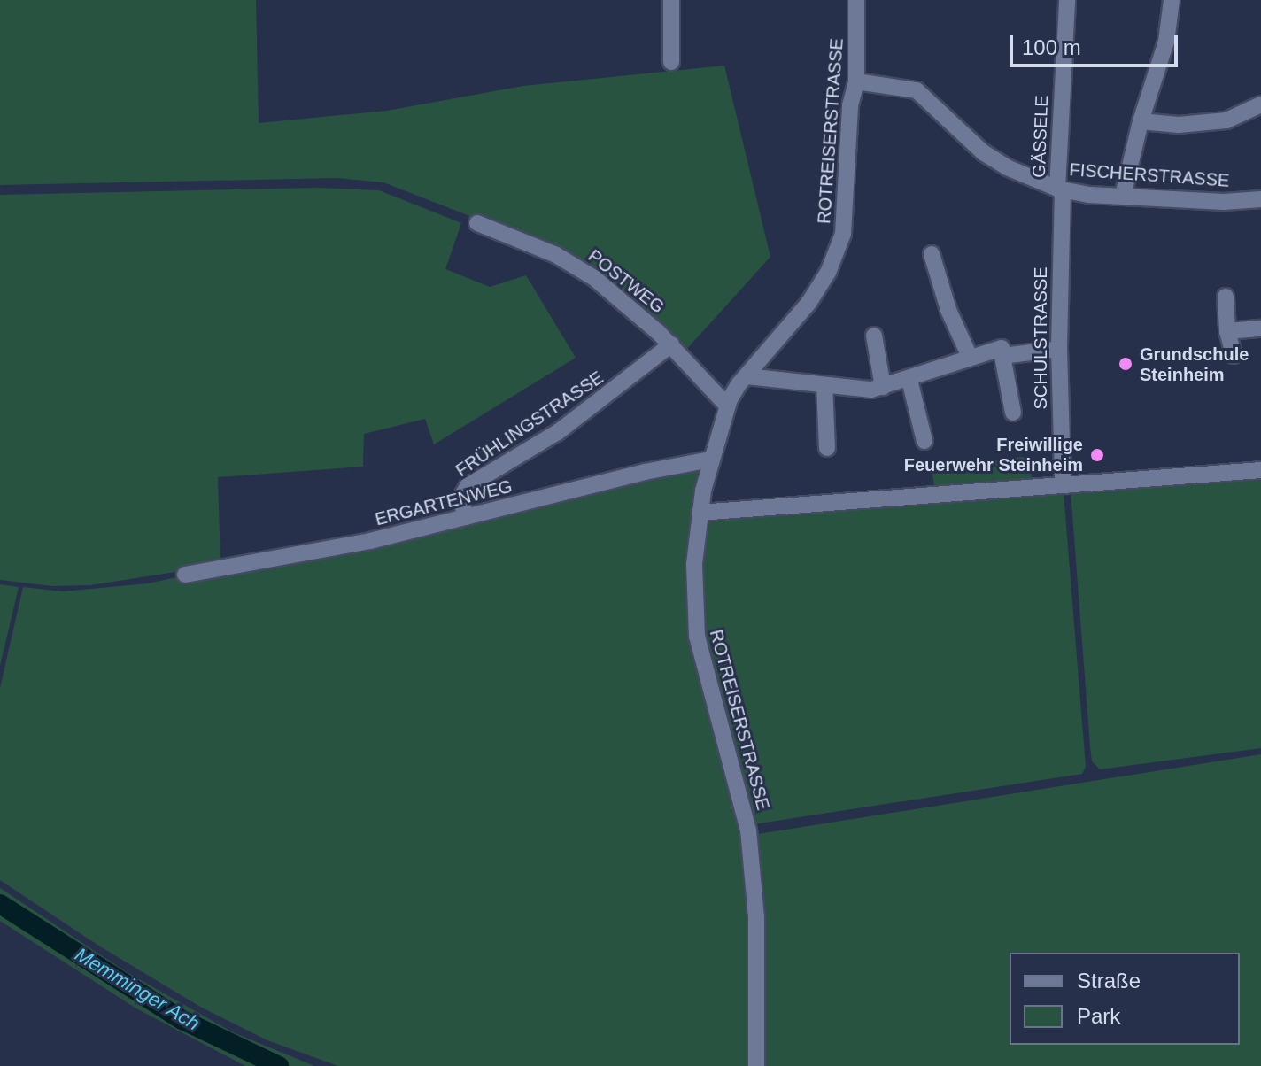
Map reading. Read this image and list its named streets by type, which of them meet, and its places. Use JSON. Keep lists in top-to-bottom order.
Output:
{
  "streets": {
    "street": [
      "ROTREISERSTRASSE",
      "GÄSSELE",
      "FISCHERSTRASSE",
      "POSTWEG",
      "SCHULSTRASSE",
      "FRÜHLINGSTRASSE",
      "ERGARTENWEG"
    ]
  },
  "crossings": [
    ["ROTREISERSTRASSE", "FISCHERSTRASSE"],
    ["ROTREISERSTRASSE", "POSTWEG"],
    ["ROTREISERSTRASSE", "ERGARTENWEG"],
    ["GÄSSELE", "FISCHERSTRASSE"],
    ["GÄSSELE", "SCHULSTRASSE"],
    ["FISCHERSTRASSE", "SCHULSTRASSE"],
    ["POSTWEG", "FRÜHLINGSTRASSE"],
    ["FRÜHLINGSTRASSE", "ERGARTENWEG"]
  ],
  "water": ["Memminger Ach"],
  "places": ["Grundschule Steinheim", "Freiwillige Feuerwehr Steinheim"],
  "legend": ["Straße", "Park"],
  "scale_bar": "100 m"
}
